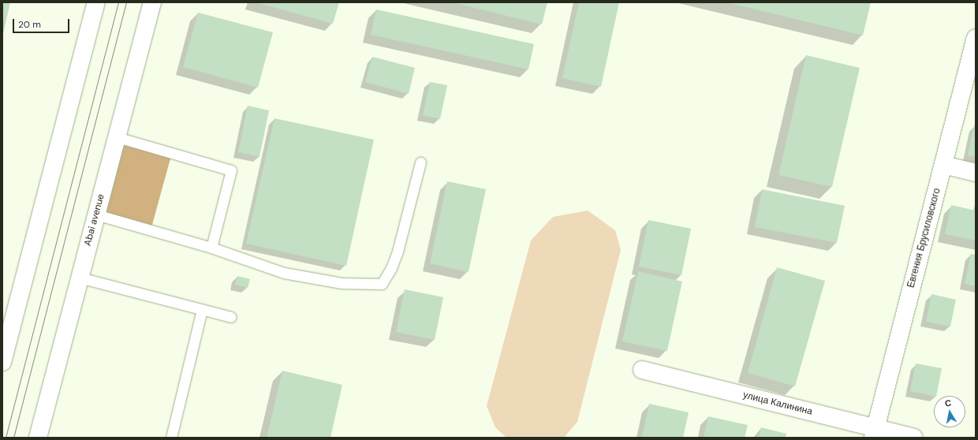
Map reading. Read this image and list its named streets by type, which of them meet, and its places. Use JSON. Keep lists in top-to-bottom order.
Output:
{
  "streets": {
    "main road": ["Abai avenue", "Евгения Брусиловского", "улица Калинина"]
  },
  "crossings": [
    ["Евгения Брусиловского", "улица Калинина"]
  ],
  "scale_bar": "20 m",
  "north": "top"
}
